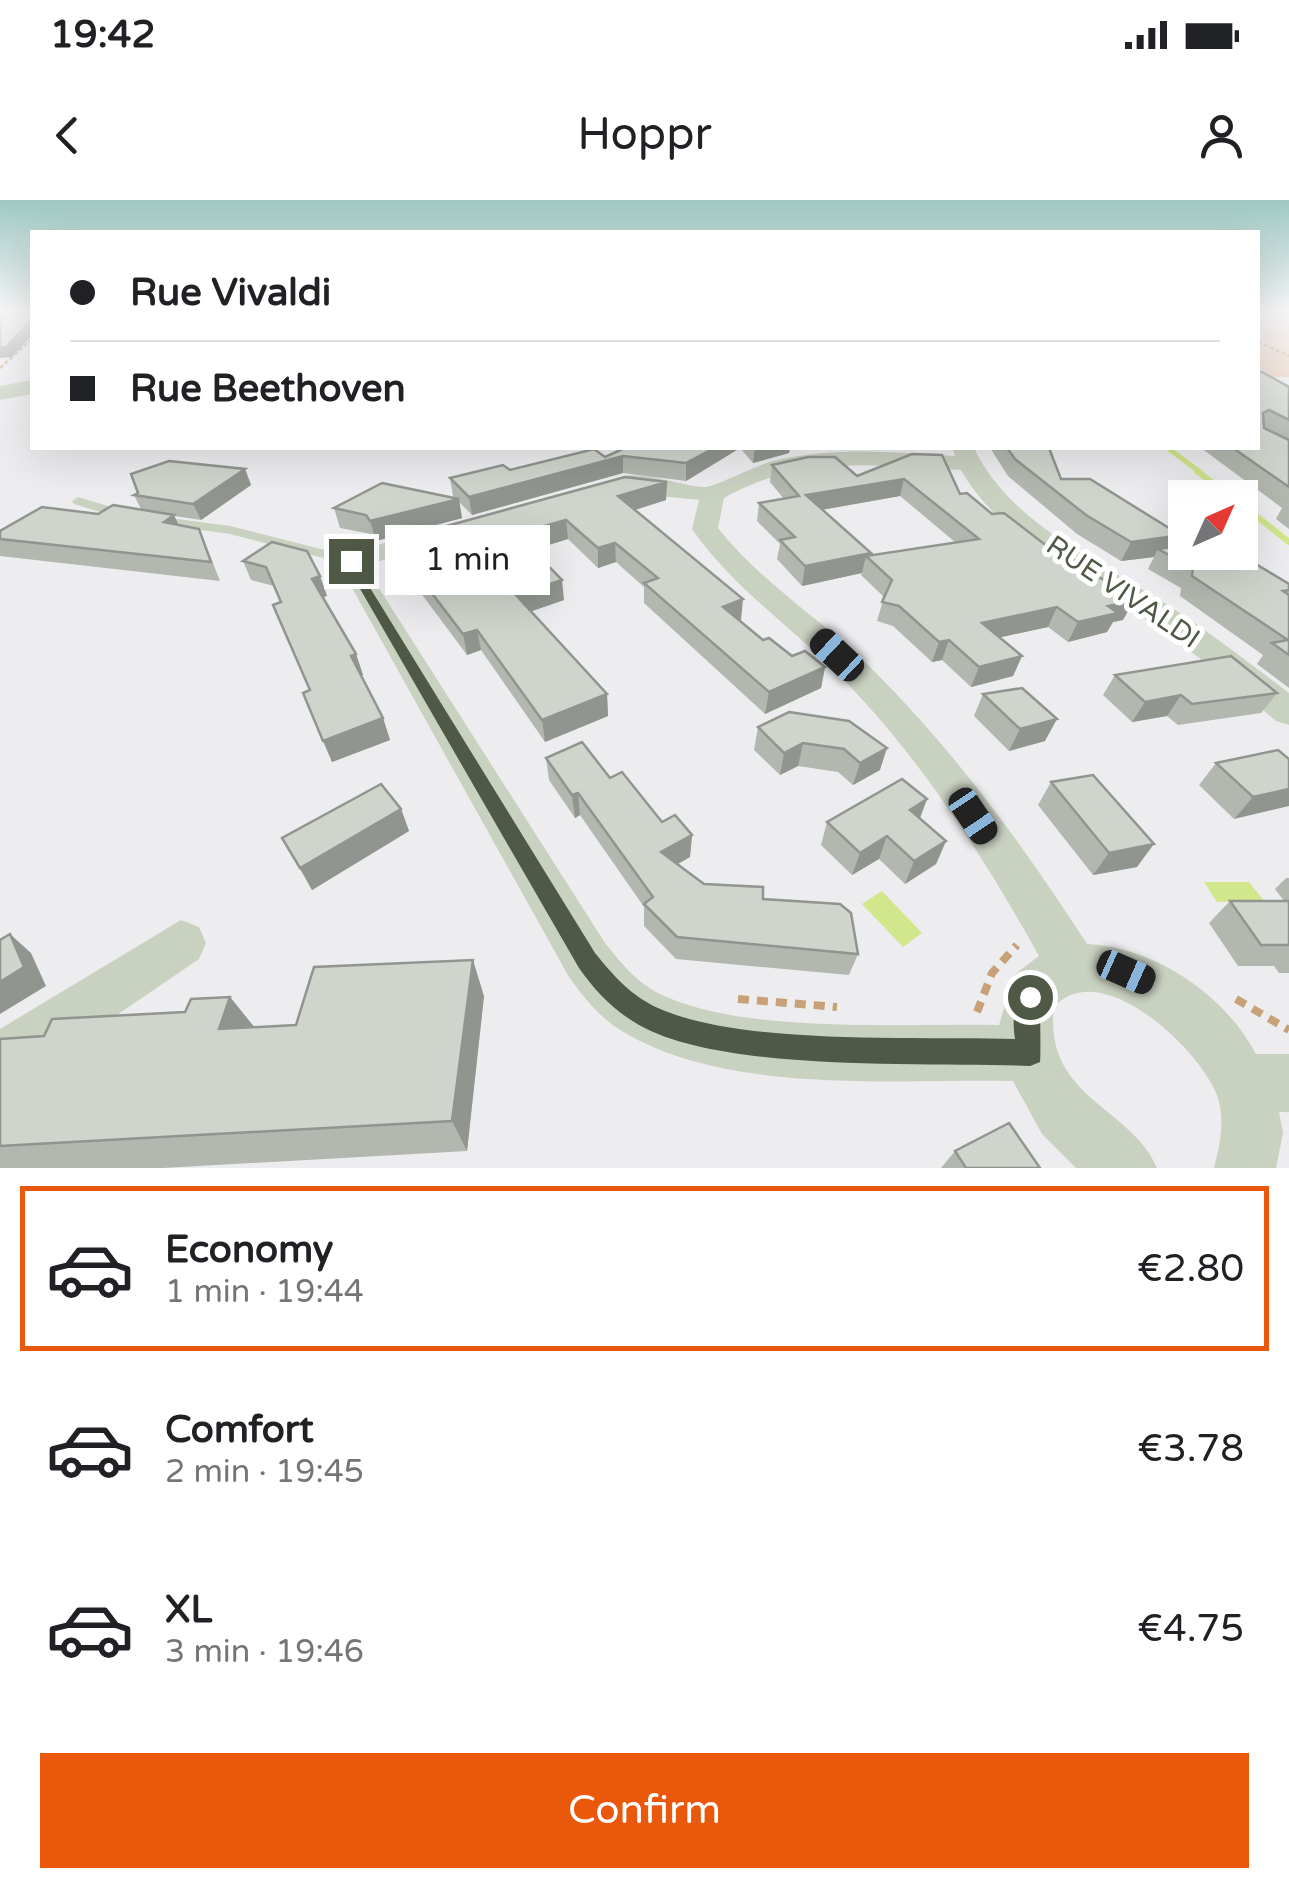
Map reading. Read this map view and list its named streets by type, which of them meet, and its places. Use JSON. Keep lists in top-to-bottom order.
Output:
{
  "streets": {
    "street": ["RUE VIVALDI"]
  },
  "north": "top right",
  "page": {
    "status": "19:42",
    "header": "Hoppr",
    "banner": ["Rue Vivaldi", "Rue Beethoven"],
    "bubble": "1 min",
    "list": [
      {
        "name": "Economy",
        "note": "1 min · 19:44",
        "value": "€2.80"
      },
      {
        "name": "Comfort",
        "note": "2 min · 19:45",
        "value": "€3.78"
      },
      {
        "name": "XL",
        "note": "3 min · 19:46",
        "value": "€4.75"
      }
    ],
    "buttons": "Confirm"
  }
}
